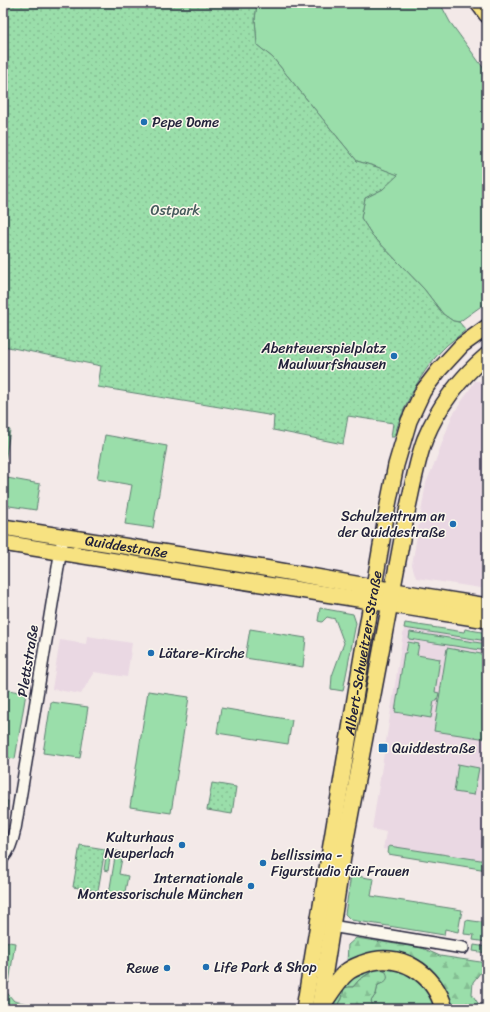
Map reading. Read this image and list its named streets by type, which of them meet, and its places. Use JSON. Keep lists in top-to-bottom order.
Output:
{
  "streets": {
    "main road": ["Quiddestraße", "Albert-Schweitzer-Straße"],
    "street": ["Plettstraße"]
  },
  "crossings": [
    ["Quiddestraße", "Albert-Schweitzer-Straße"],
    ["Quiddestraße", "Plettstraße"]
  ],
  "parks": ["Ostpark"],
  "places": {
    "other": [
      "Pepe Dome",
      "Abenteuerspielplatz Maulwurfshausen",
      "Schulzentrum an der Quiddestraße",
      "Lätare-Kirche",
      "Kulturhaus Neuperlach",
      "bellissima - Figurstudio für Frauen",
      "Internationale Montessorischule München",
      "Life Park & Shop",
      "Rewe"
    ],
    "transit": ["Quiddestraße"]
  }
}
